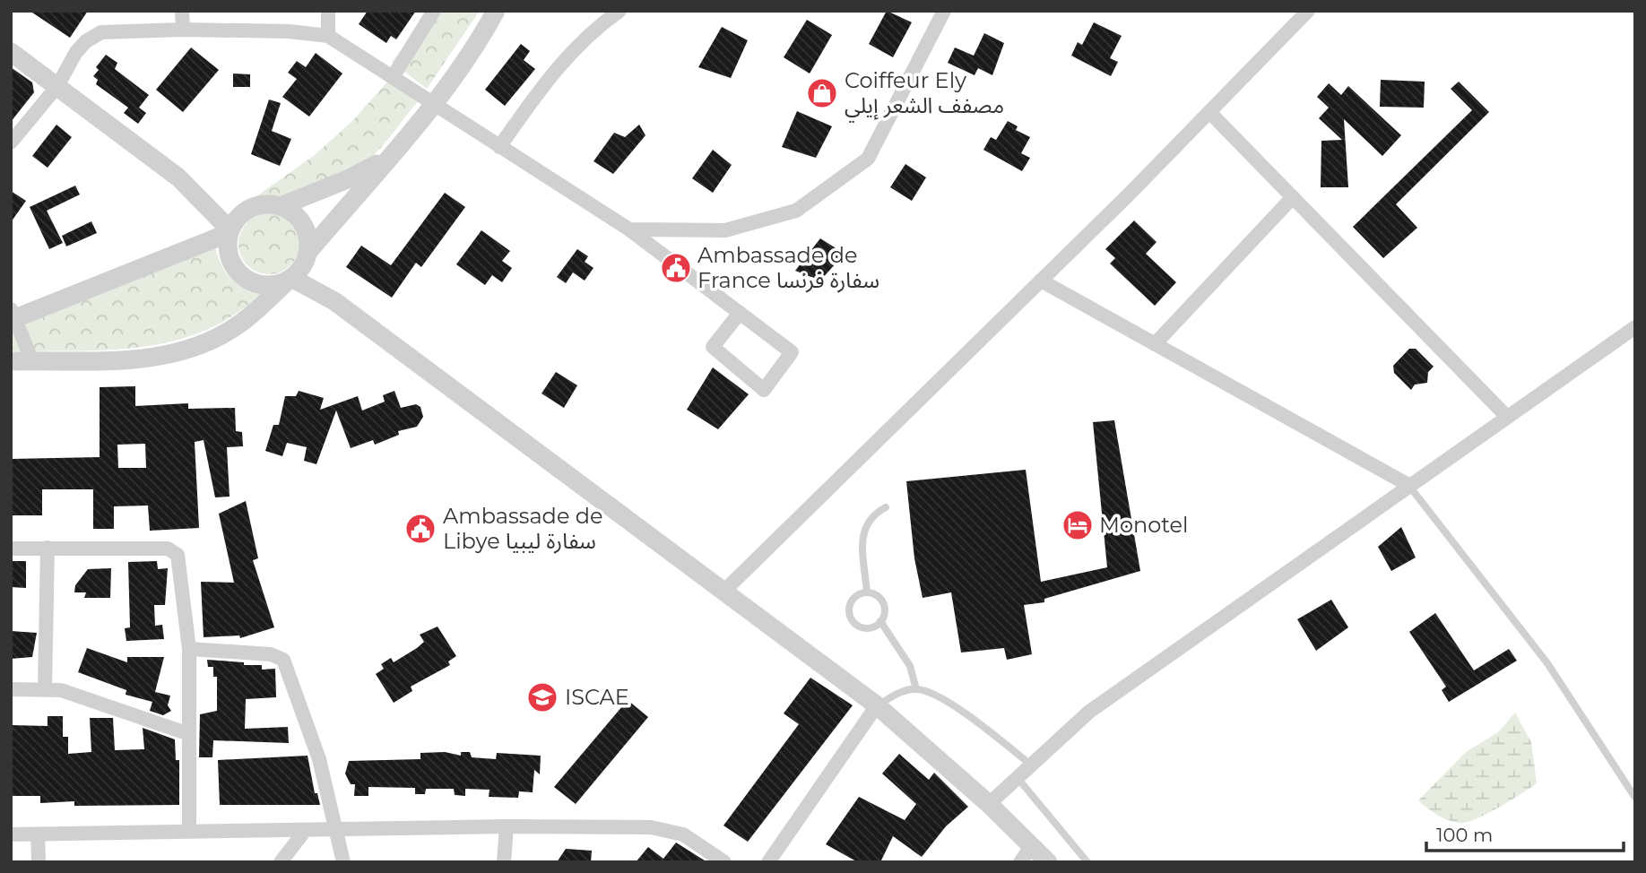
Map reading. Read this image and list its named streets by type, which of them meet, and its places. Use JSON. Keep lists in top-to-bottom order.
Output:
{
  "places": {
    "shop": ["Coiffeur Ely مصفف الشعر إيلي"],
    "public building": ["Ambassade de France سفارة فرنسا", "Ambassade de Libye سفارة ليبيا"],
    "hotel": ["Monotel"],
    "school or university": ["ISCAE"]
  },
  "scale_bar": "100 m"
}
